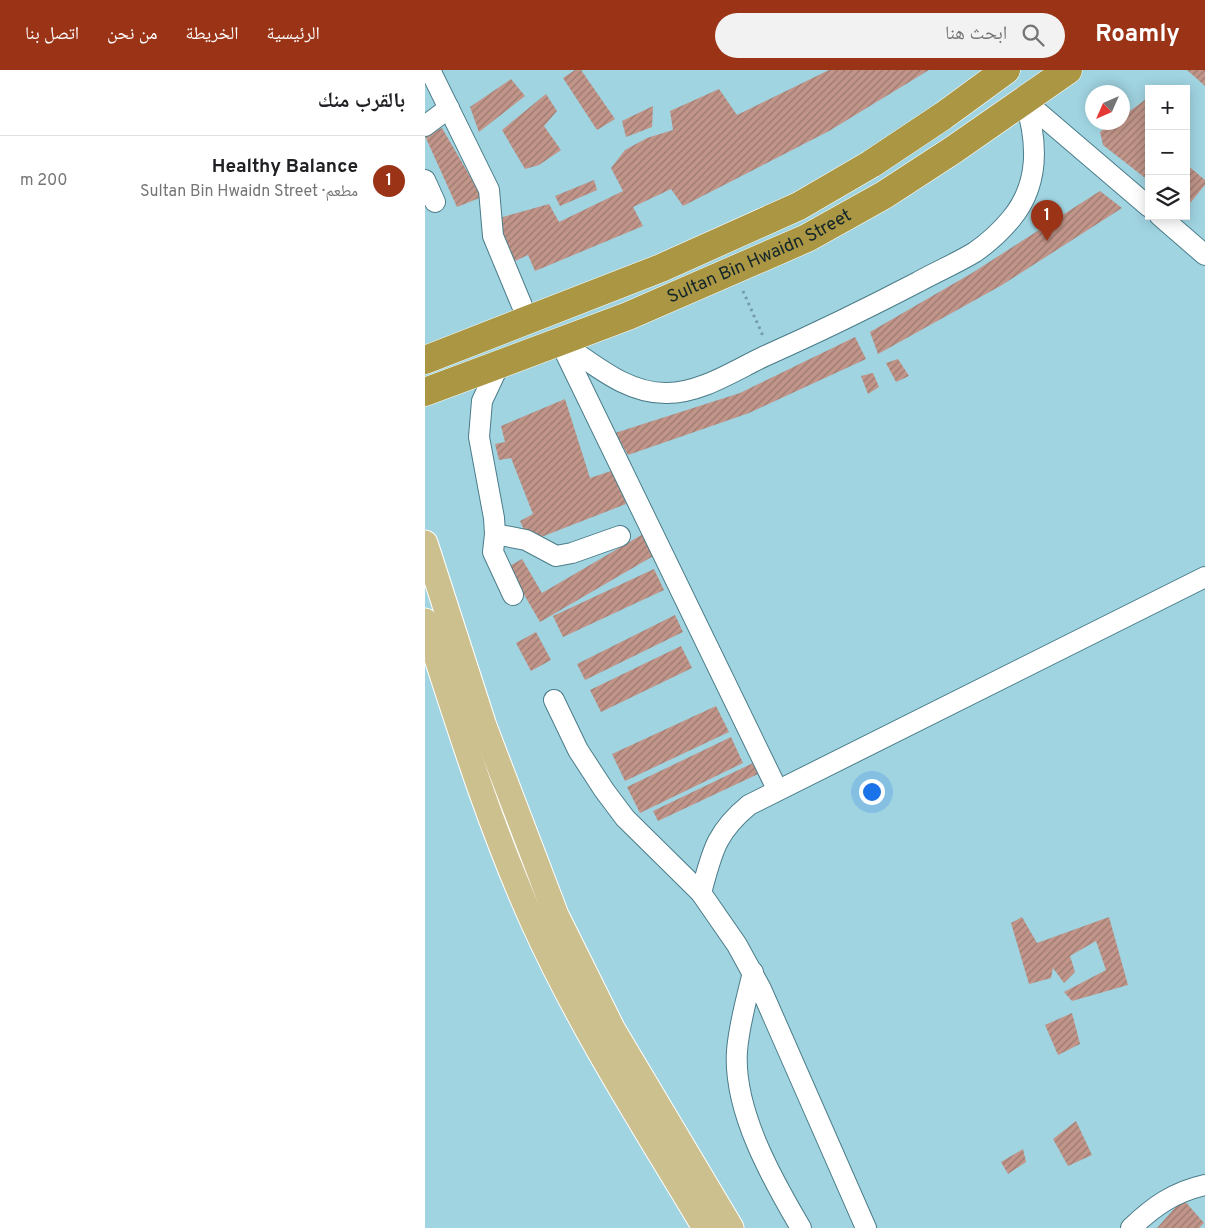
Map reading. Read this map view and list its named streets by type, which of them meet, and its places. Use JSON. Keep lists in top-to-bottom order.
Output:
{
  "streets": {
    "highway": ["Sultan Bin Hwaidn Street"]
  },
  "north": "bottom left",
  "page": {
    "header": "Roamly",
    "search": "ابحث هنا",
    "nav": [
      "الرئيسية",
      "الخريطة",
      "من نحن",
      "اتصل بنا"
    ],
    "heading": "بالقرب منك",
    "map_buttons": ["+", "−"],
    "list": [
      {
        "mark": "1",
        "name": "Healthy Balance",
        "note": "مطعم · Sultan Bin Hwaidn Street",
        "value": "200 m"
      }
    ],
    "pins": "1"
  }
}
